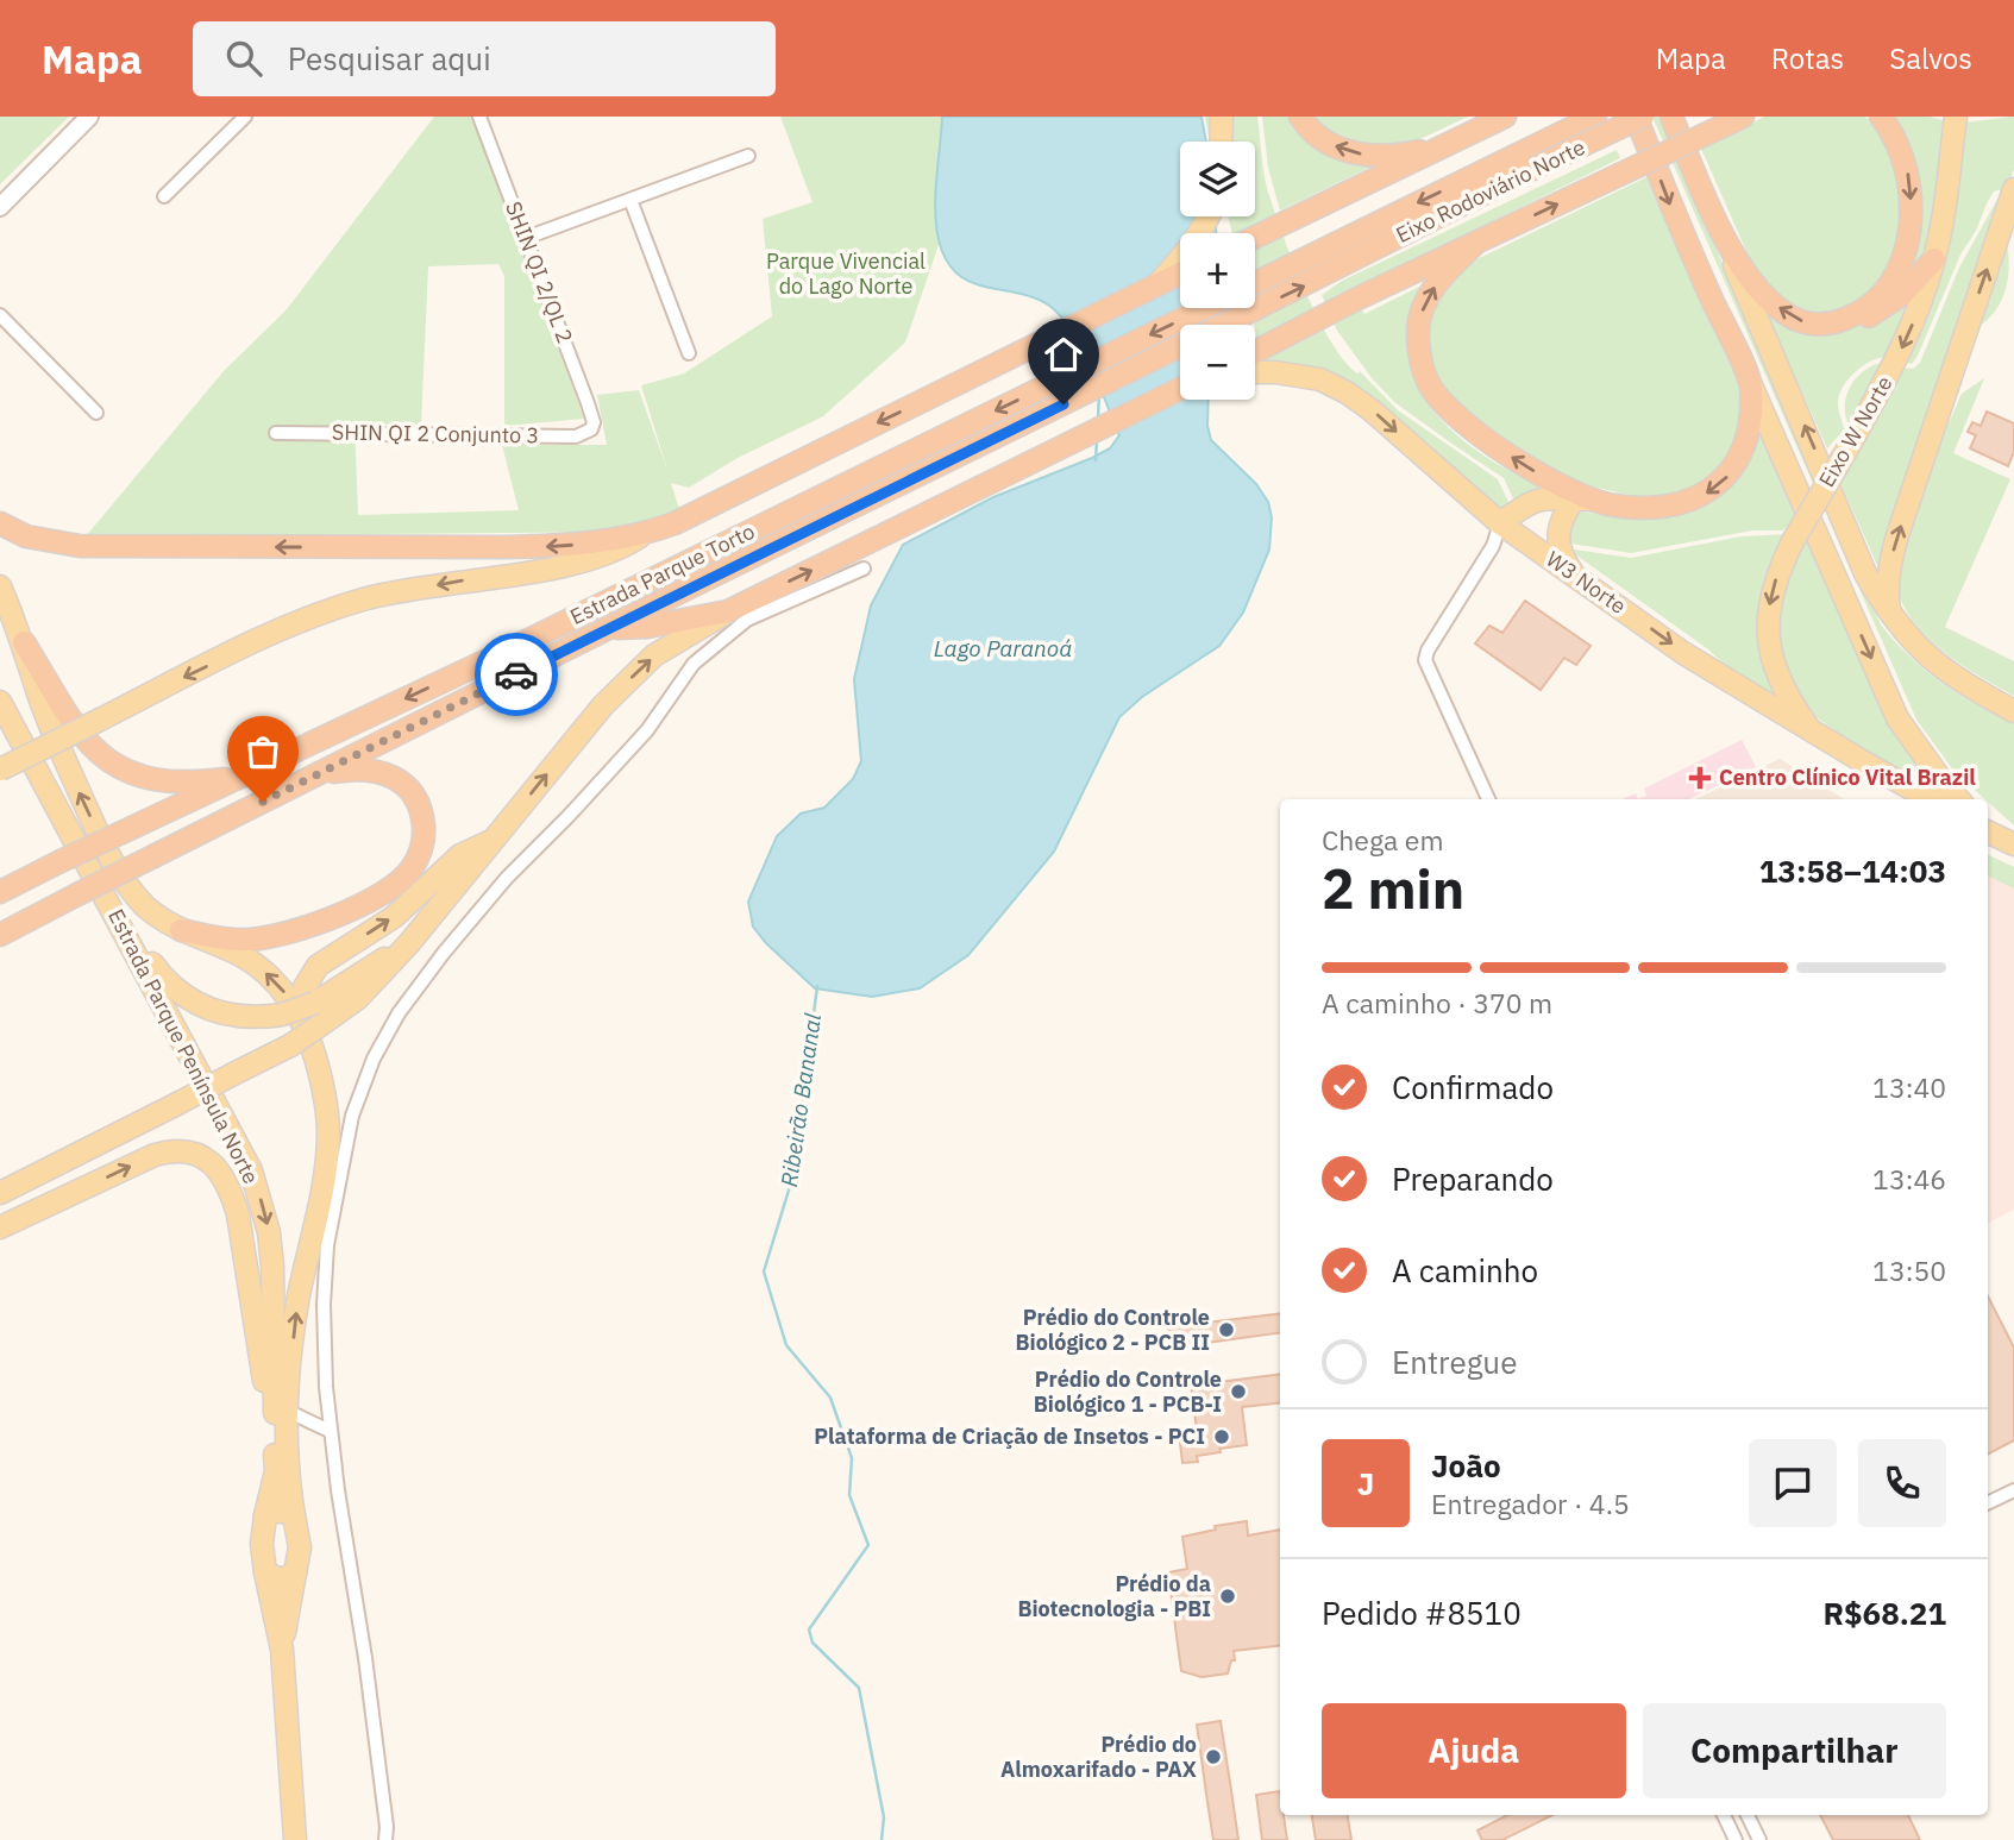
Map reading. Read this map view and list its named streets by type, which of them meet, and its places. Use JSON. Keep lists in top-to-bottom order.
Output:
{
  "streets": {
    "highway": ["Eixo Rodoviário Norte", "Estrada Parque Torto"],
    "main road": ["Eixo W Norte", "W3 Norte", "Estrada Parque Península Norte"],
    "street": ["SHIN QI 2/QL 2", "SHIN QI 2 Conjunto 3"]
  },
  "crossings": [
    ["SHIN QI 2/QL 2", "SHIN QI 2 Conjunto 3"],
    ["Eixo W Norte", "W3 Norte"]
  ],
  "one_way": ["W3 Norte"],
  "water": ["Lago Paranoá", "Ribeirão Bananal"],
  "parks": ["Parque Vivencial do Lago Norte"],
  "places": {
    "health": ["Centro Clínico Vital Brazil"],
    "other": [
      "Prédio do Controle Biológico 2 - PCB II",
      "Prédio do Controle Biológico 1 - PCB-I",
      "Plataforma de Criação de Insetos - PCI",
      "Prédio da Biotecnologia - PBI",
      "Prédio do Almoxarifado - PAX"
    ]
  },
  "page": {
    "header": "Mapa",
    "search": "Pesquisar aqui",
    "nav": ["Mapa", "Rotas", "Salvos"],
    "map_buttons": ["+", "−"],
    "heading": ["2 min", "Chega em", "13:58–14:03"],
    "panel": [
      "João",
      "Entregador · 4.5",
      "Pedido #8510",
      "R$68.21"
    ],
    "bar": "A caminho · 370 m",
    "list": [
      ["Confirmado", "13:40"],
      ["Preparando", "13:46"],
      ["A caminho", "13:50"],
      "Entregue"
    ],
    "round": "J",
    "buttons": ["Ajuda", "Compartilhar"]
  }
}
